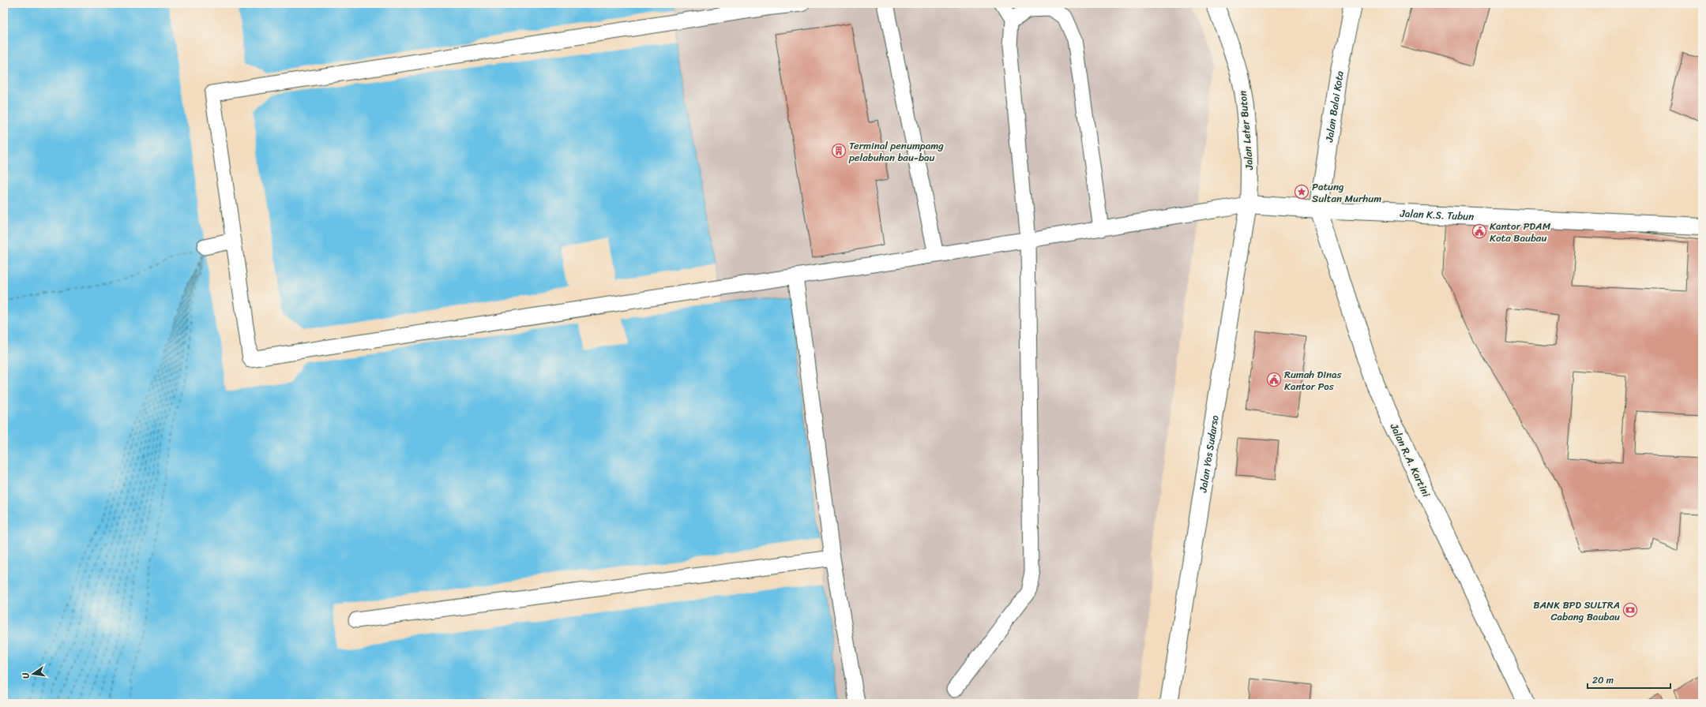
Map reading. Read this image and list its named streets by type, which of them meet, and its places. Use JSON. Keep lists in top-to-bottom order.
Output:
{
  "streets": {
    "main road": [
      "Jalan Balai Kota",
      "Jalan Leter Buton",
      "Jalan K.S. Tubun",
      "Jalan Yos Sudarso",
      "Jalan R.A. Kartini"
    ]
  },
  "crossings": [
    ["Jalan Balai Kota", "Jalan K.S. Tubun"],
    ["Jalan Balai Kota", "Jalan R.A. Kartini"],
    ["Jalan Leter Buton", "Jalan K.S. Tubun"],
    ["Jalan Leter Buton", "Jalan Yos Sudarso"],
    ["Jalan K.S. Tubun", "Jalan Yos Sudarso"],
    ["Jalan K.S. Tubun", "Jalan R.A. Kartini"]
  ],
  "places": {
    "building": ["Terminal penumpamg pelabuhan bau-bau"],
    "place": ["Patung Sultan Murhum"],
    "public building": ["Kantor PDAM Kota Baubau", "Rumah Dinas Kantor Pos"],
    "bank": ["BANK BPD SULTRA Cabang Baubau"]
  },
  "scale_bar": "20 m",
  "north": "left"
}
